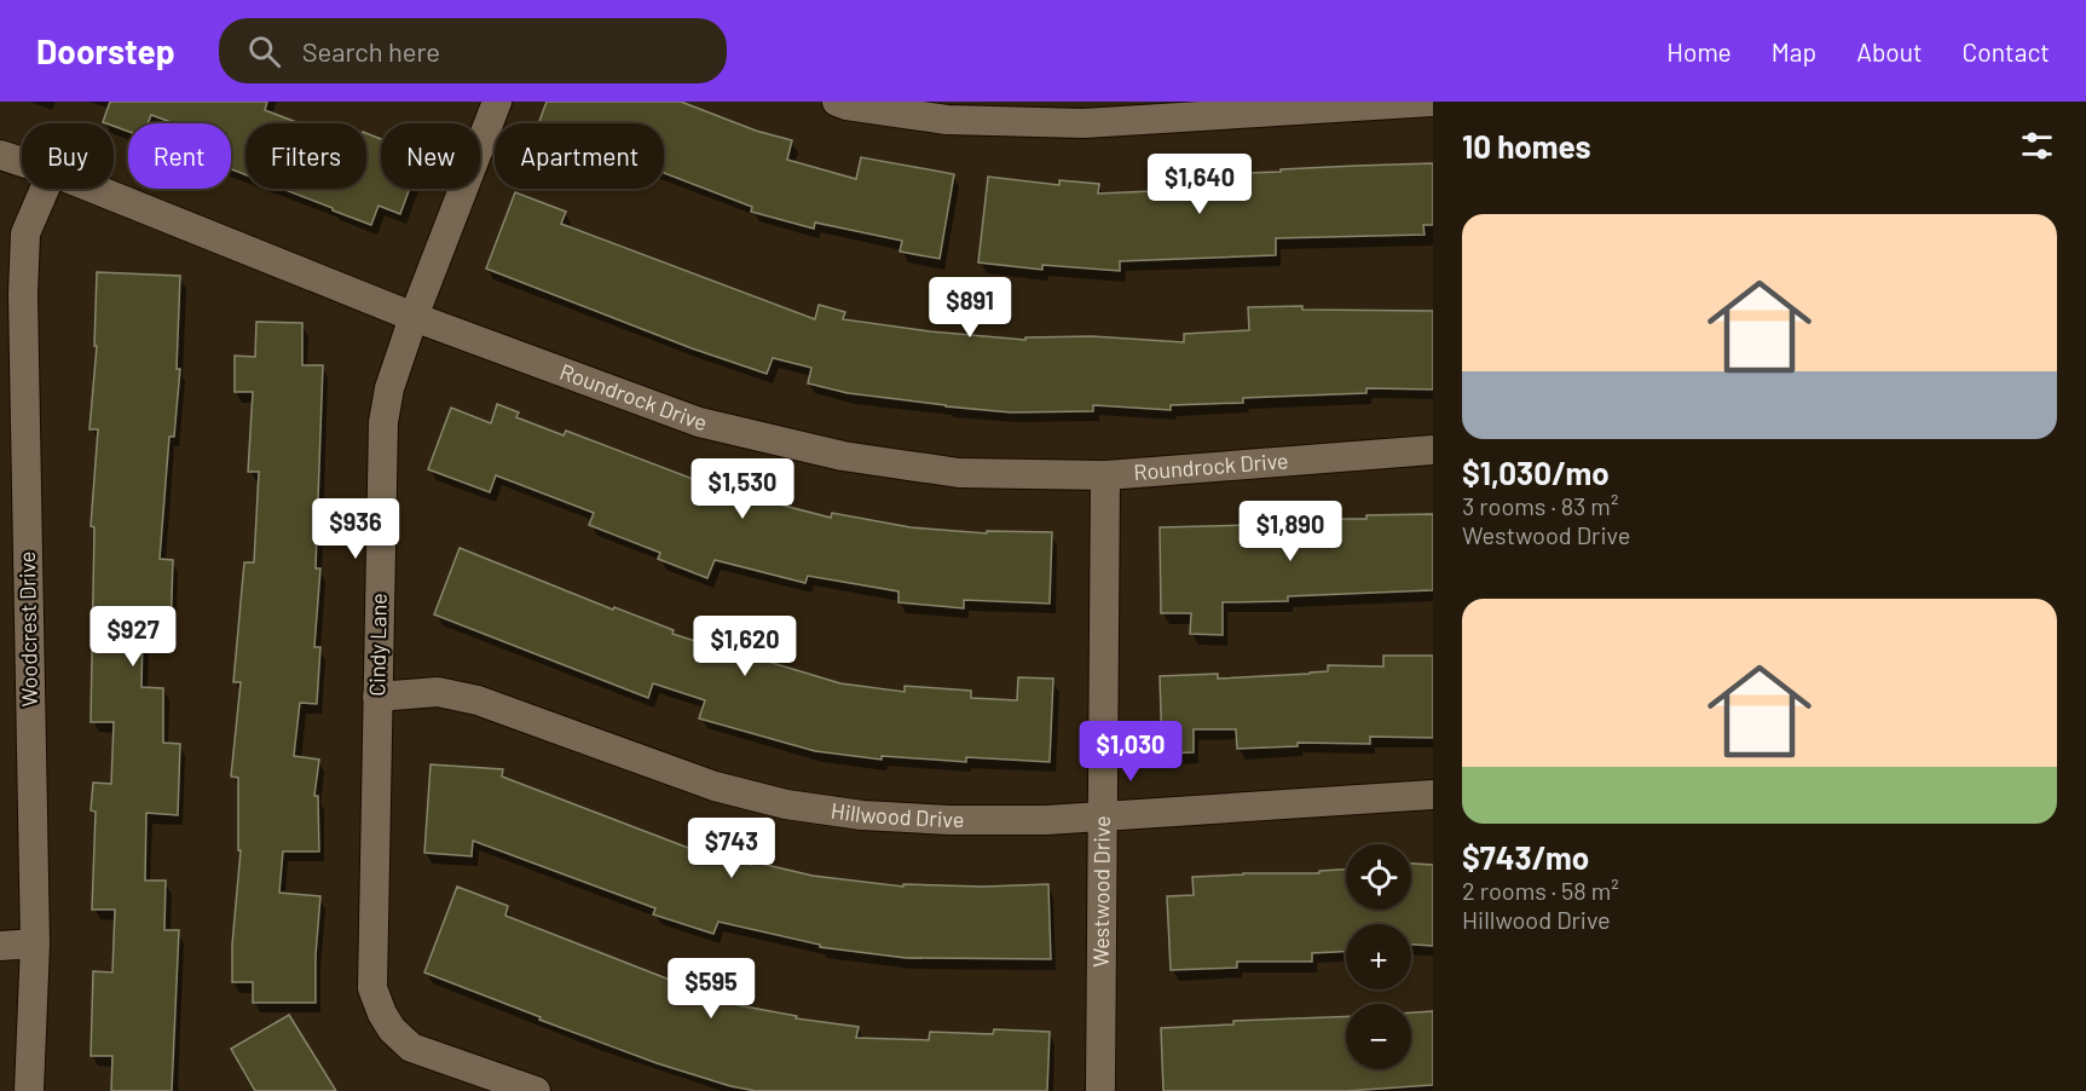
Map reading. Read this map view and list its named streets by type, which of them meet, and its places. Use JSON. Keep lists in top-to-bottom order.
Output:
{
  "streets": {
    "street": [
      "Roundrock Drive",
      "Woodcrest Drive",
      "Cindy Lane",
      "Hillwood Drive",
      "Westwood Drive"
    ]
  },
  "crossings": [
    ["Roundrock Drive", "Cindy Lane"],
    ["Roundrock Drive", "Westwood Drive"],
    ["Cindy Lane", "Hillwood Drive"],
    ["Hillwood Drive", "Westwood Drive"]
  ],
  "page": {
    "header": "Doorstep",
    "search": "Search here",
    "nav": [
      "Home",
      "Map",
      "About",
      "Contact"
    ],
    "heading": "10 homes",
    "chip": [
      "Buy",
      "Rent",
      "Filters",
      "New",
      "Apartment"
    ],
    "price": [
      "$1,640",
      "$891",
      "$1,530",
      "$936",
      "$1,890",
      "$927",
      "$1,620",
      "$1,030",
      "$743",
      "$595"
    ],
    "list": [
      {
        "name": "$1,030/mo",
        "note": "3 rooms · 83 m² · Westwood Drive"
      },
      {
        "name": "$743/mo",
        "note": "2 rooms · 58 m² · Hillwood Drive"
      }
    ],
    "map_buttons": ["+", "−"]
  }
}
